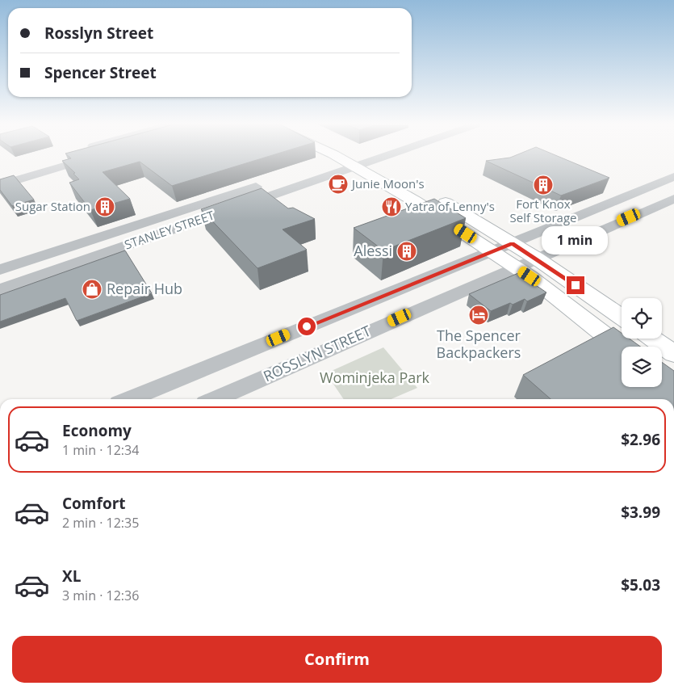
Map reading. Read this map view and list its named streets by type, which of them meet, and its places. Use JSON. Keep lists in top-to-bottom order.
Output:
{
  "streets": {
    "street": ["STANLEY STREET", "ROSSLYN STREET"]
  },
  "parks": ["Wominjeka Park"],
  "places": {
    "cafe": ["Junie Moon's"],
    "building": ["Fort Knox Self Storage", "Sugar Station", "Alessi"],
    "restaurant": ["Yatra of Lenny's"],
    "shop": ["Repair Hub"],
    "hotel": ["The Spencer Backpackers"]
  },
  "page": {
    "banner": ["Rosslyn Street", "Spencer Street"],
    "bubble": "1 min",
    "list": [
      {
        "name": "Economy",
        "note": "1 min · 12:34",
        "value": "$2.96"
      },
      {
        "name": "Comfort",
        "note": "2 min · 12:35",
        "value": "$3.99"
      },
      {
        "name": "XL",
        "note": "3 min · 12:36",
        "value": "$5.03"
      }
    ],
    "buttons": "Confirm"
  }
}
